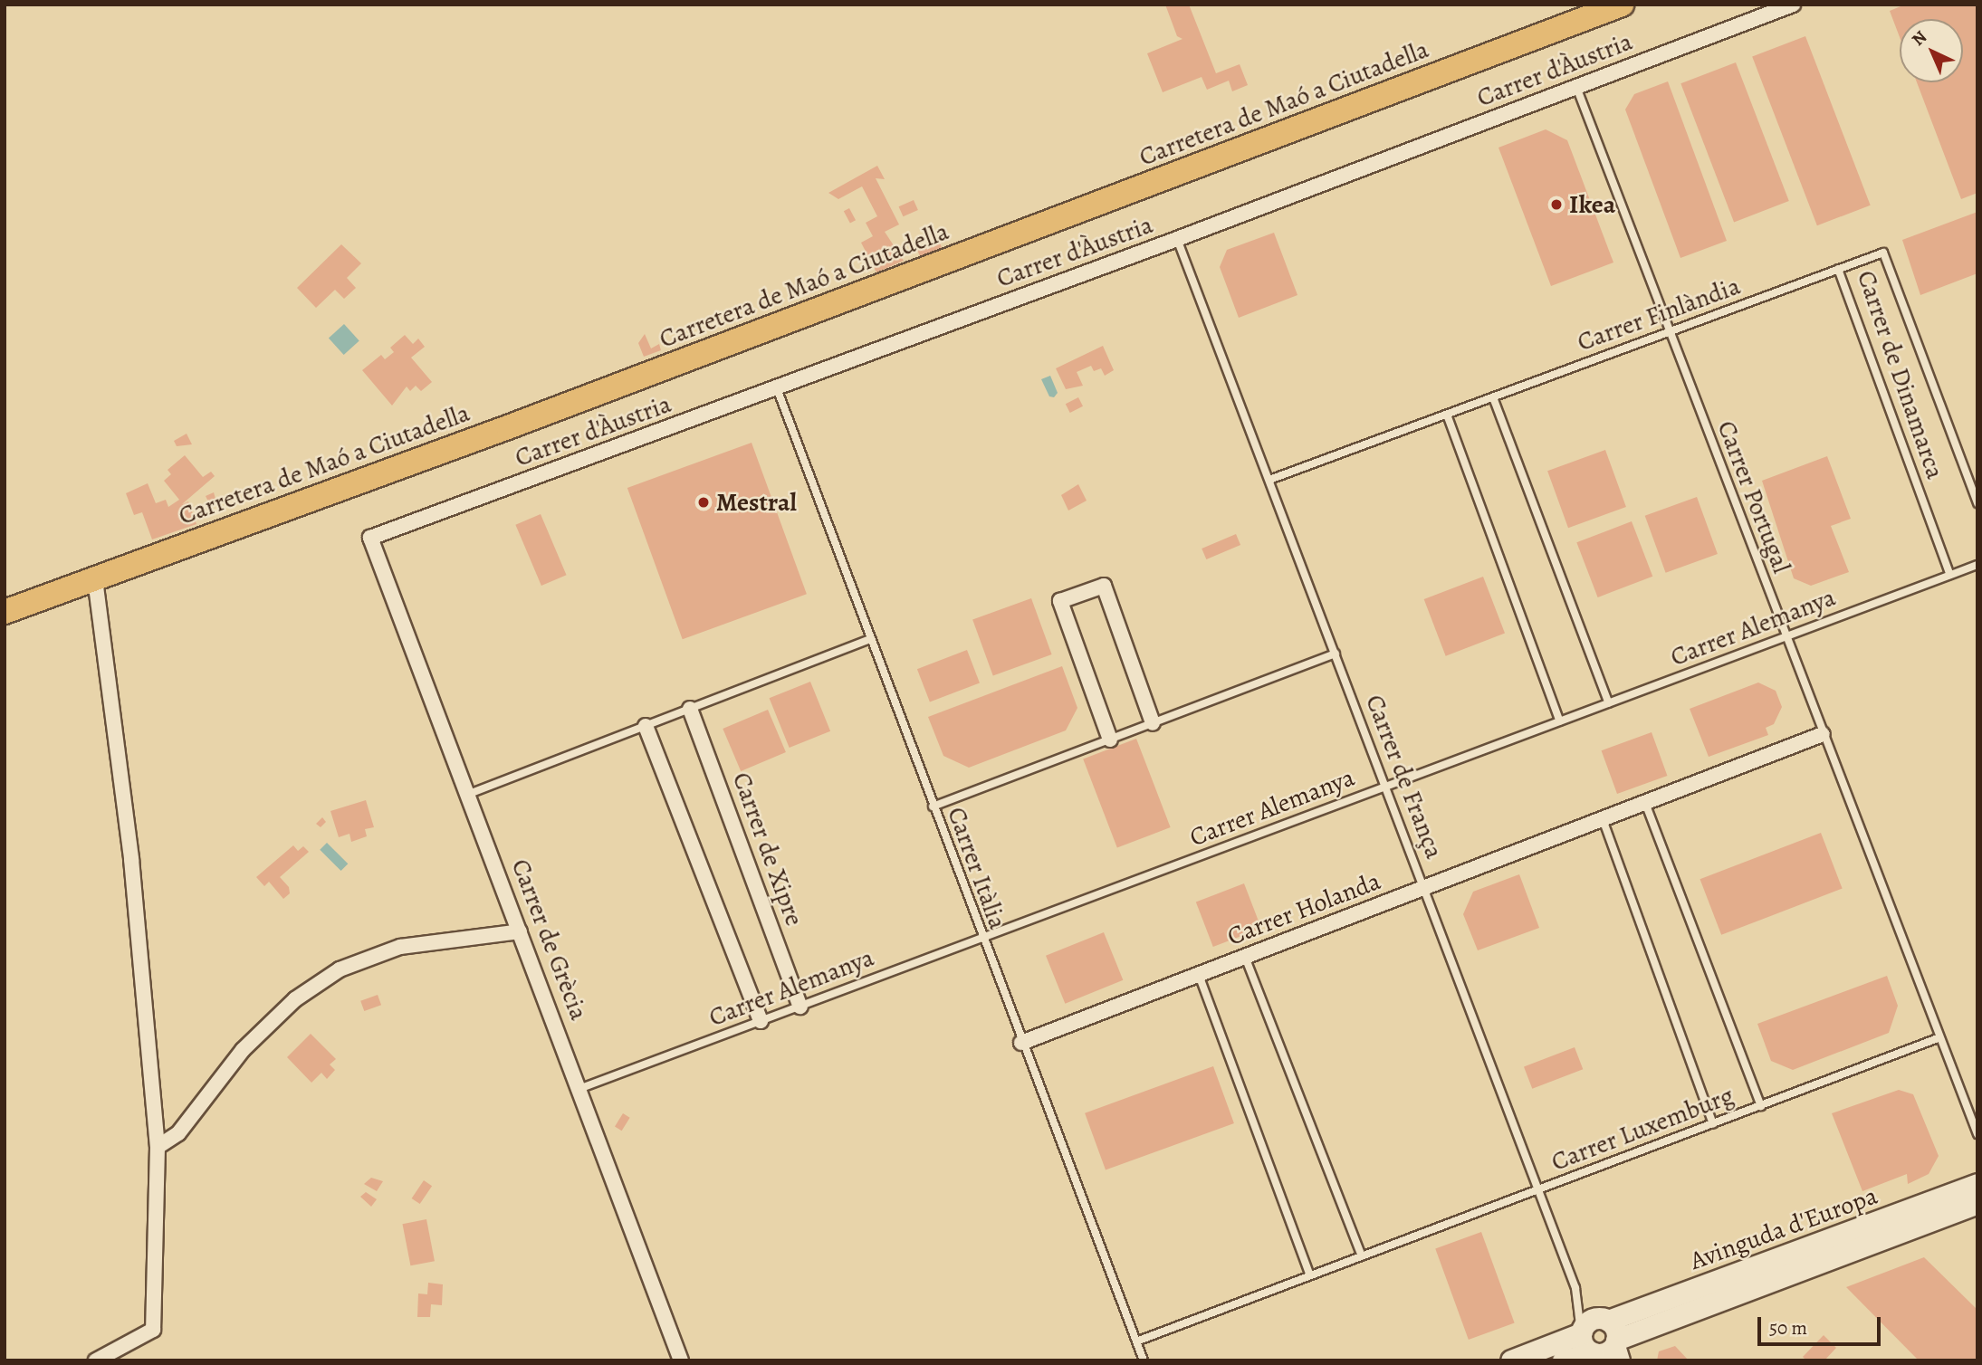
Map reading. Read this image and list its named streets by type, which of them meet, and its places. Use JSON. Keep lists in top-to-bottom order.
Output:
{
  "streets": {
    "main road": ["Carretera de Maó a Ciutadella"],
    "street": [
      "Carrer d'Àustria",
      "Carrer de Xipre",
      "Carrer Holanda",
      "Carrer de Grècia",
      "Avinguda d'Europa"
    ],
    "lane": [
      "Carrer Finlàndia",
      "Carrer de Dinamarca",
      "Carrer Portugal",
      "Carrer Alemanya",
      "Carrer de França",
      "Carrer Itàlia",
      "Carrer Luxemburg"
    ]
  },
  "crossings": [
    ["Carrer d'Àustria", "Carrer Portugal"],
    ["Carrer d'Àustria", "Carrer de França"],
    ["Carrer d'Àustria", "Carrer Itàlia"],
    ["Carrer d'Àustria", "Carrer de Grècia"],
    ["Carrer Finlàndia", "Carrer de Dinamarca"],
    ["Carrer Finlàndia", "Carrer Portugal"],
    ["Carrer Finlàndia", "Carrer de França"],
    ["Carrer de Dinamarca", "Carrer Alemanya"],
    ["Carrer Portugal", "Carrer Alemanya"],
    ["Carrer Portugal", "Carrer Holanda"],
    ["Carrer Portugal", "Carrer Luxemburg"],
    ["Carrer Alemanya", "Carrer de França"],
    ["Carrer Alemanya", "Carrer de Xipre"],
    ["Carrer Alemanya", "Carrer Itàlia"],
    ["Carrer Alemanya", "Carrer de Grècia"],
    ["Carrer de França", "Carrer Holanda"],
    ["Carrer de França", "Carrer Luxemburg"],
    ["Carrer de França", "Avinguda d'Europa"],
    ["Carrer Itàlia", "Carrer Holanda"],
    ["Carrer Itàlia", "Carrer Luxemburg"]
  ],
  "places": ["Ikea", "Mestral"],
  "scale_bar": "50 m",
  "north": "top left"
}
